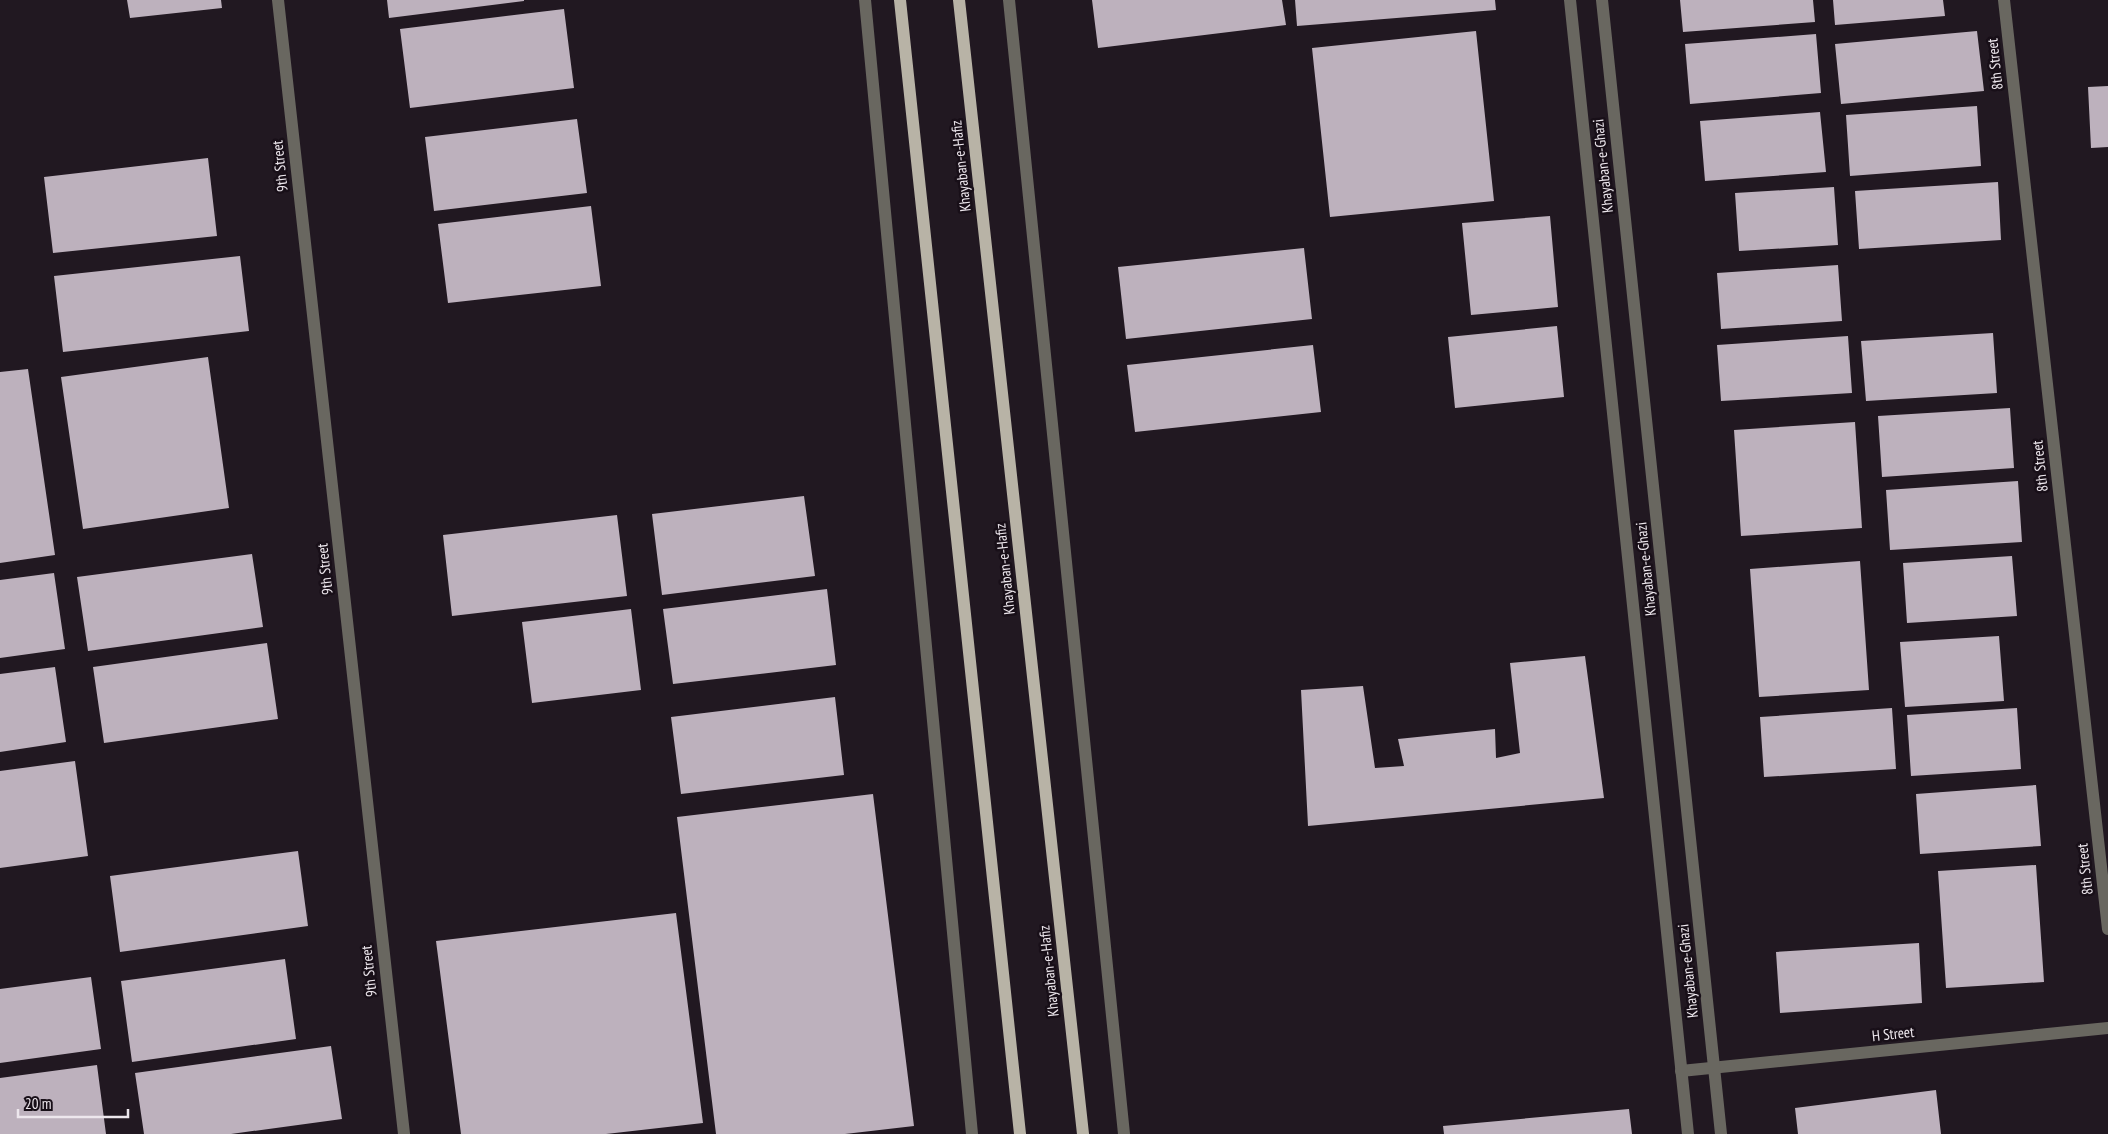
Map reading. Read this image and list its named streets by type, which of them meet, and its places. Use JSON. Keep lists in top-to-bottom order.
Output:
{
  "streets": {
    "main road": ["Khayaban-e-Hafiz"],
    "street": [
      "8th Street",
      "9th Street",
      "Khayaban-e-Ghazi",
      "H Street"
    ]
  },
  "crossings": [
    ["Khayaban-e-Ghazi", "H Street"]
  ],
  "scale_bar": "20 m"
}
